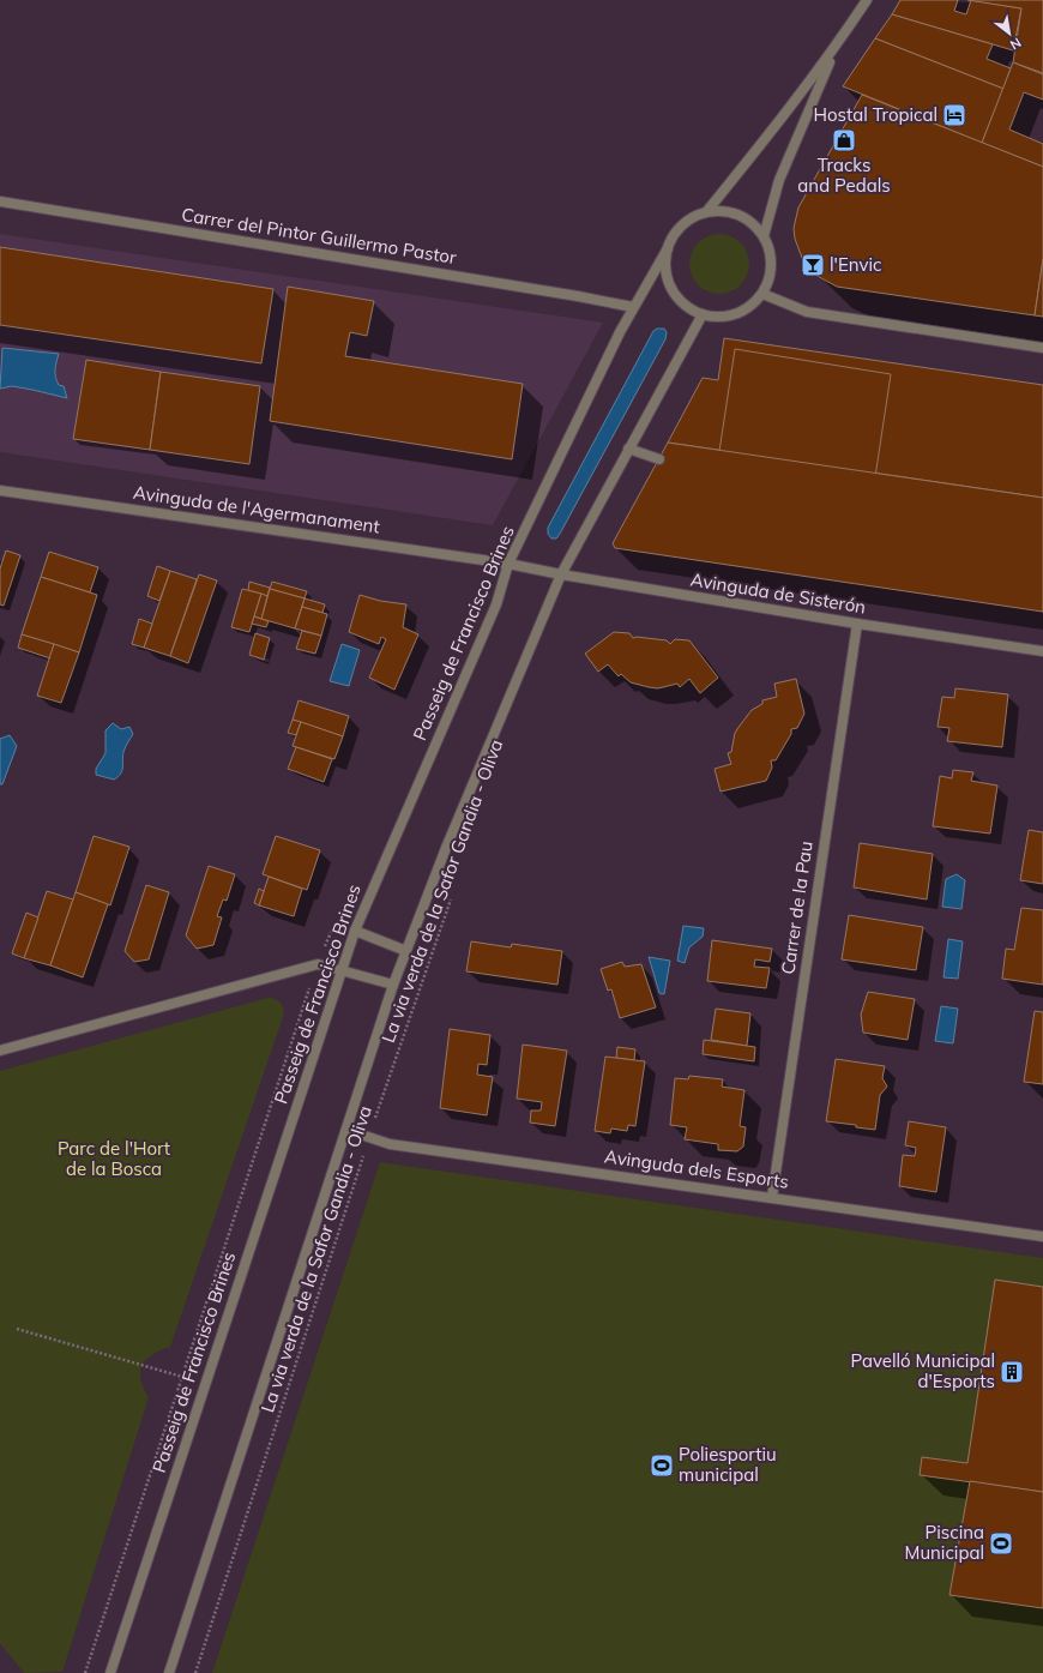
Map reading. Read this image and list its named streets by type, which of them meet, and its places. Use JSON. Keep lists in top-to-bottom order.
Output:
{
  "streets": {
    "street": [
      "Carrer del Pintor Guillermo Pastor",
      "Avinguda de l'Agermanament",
      "Avinguda de Sisterón",
      "Passeig de Francisco Brines",
      "Carrer de la Pau",
      "Avinguda dels Esports"
    ],
    "path": ["La via verda de la Safor Gandia - Oliva"]
  },
  "crossings": [
    ["Carrer del Pintor Guillermo Pastor", "Passeig de Francisco Brines"],
    ["Avinguda de l'Agermanament", "Avinguda de Sisterón"],
    ["Avinguda de l'Agermanament", "Passeig de Francisco Brines"],
    ["Avinguda de Sisterón", "Passeig de Francisco Brines"],
    ["Avinguda de Sisterón", "Carrer de la Pau"],
    ["La via verda de la Safor Gandia - Oliva", "Avinguda dels Esports"],
    ["Carrer de la Pau", "Avinguda dels Esports"]
  ],
  "parks": ["Parc de l'Hort de la Bosca"],
  "places": {
    "hotel": ["Hostal Tropical"],
    "shop": ["Tracks and Pedals"],
    "bar": ["l'Envic"],
    "building": ["Pavelló Municipal d'Esports"],
    "sports": ["Poliesportiu municipal", "Piscina Municipal"]
  },
  "north": "bottom right"
}
